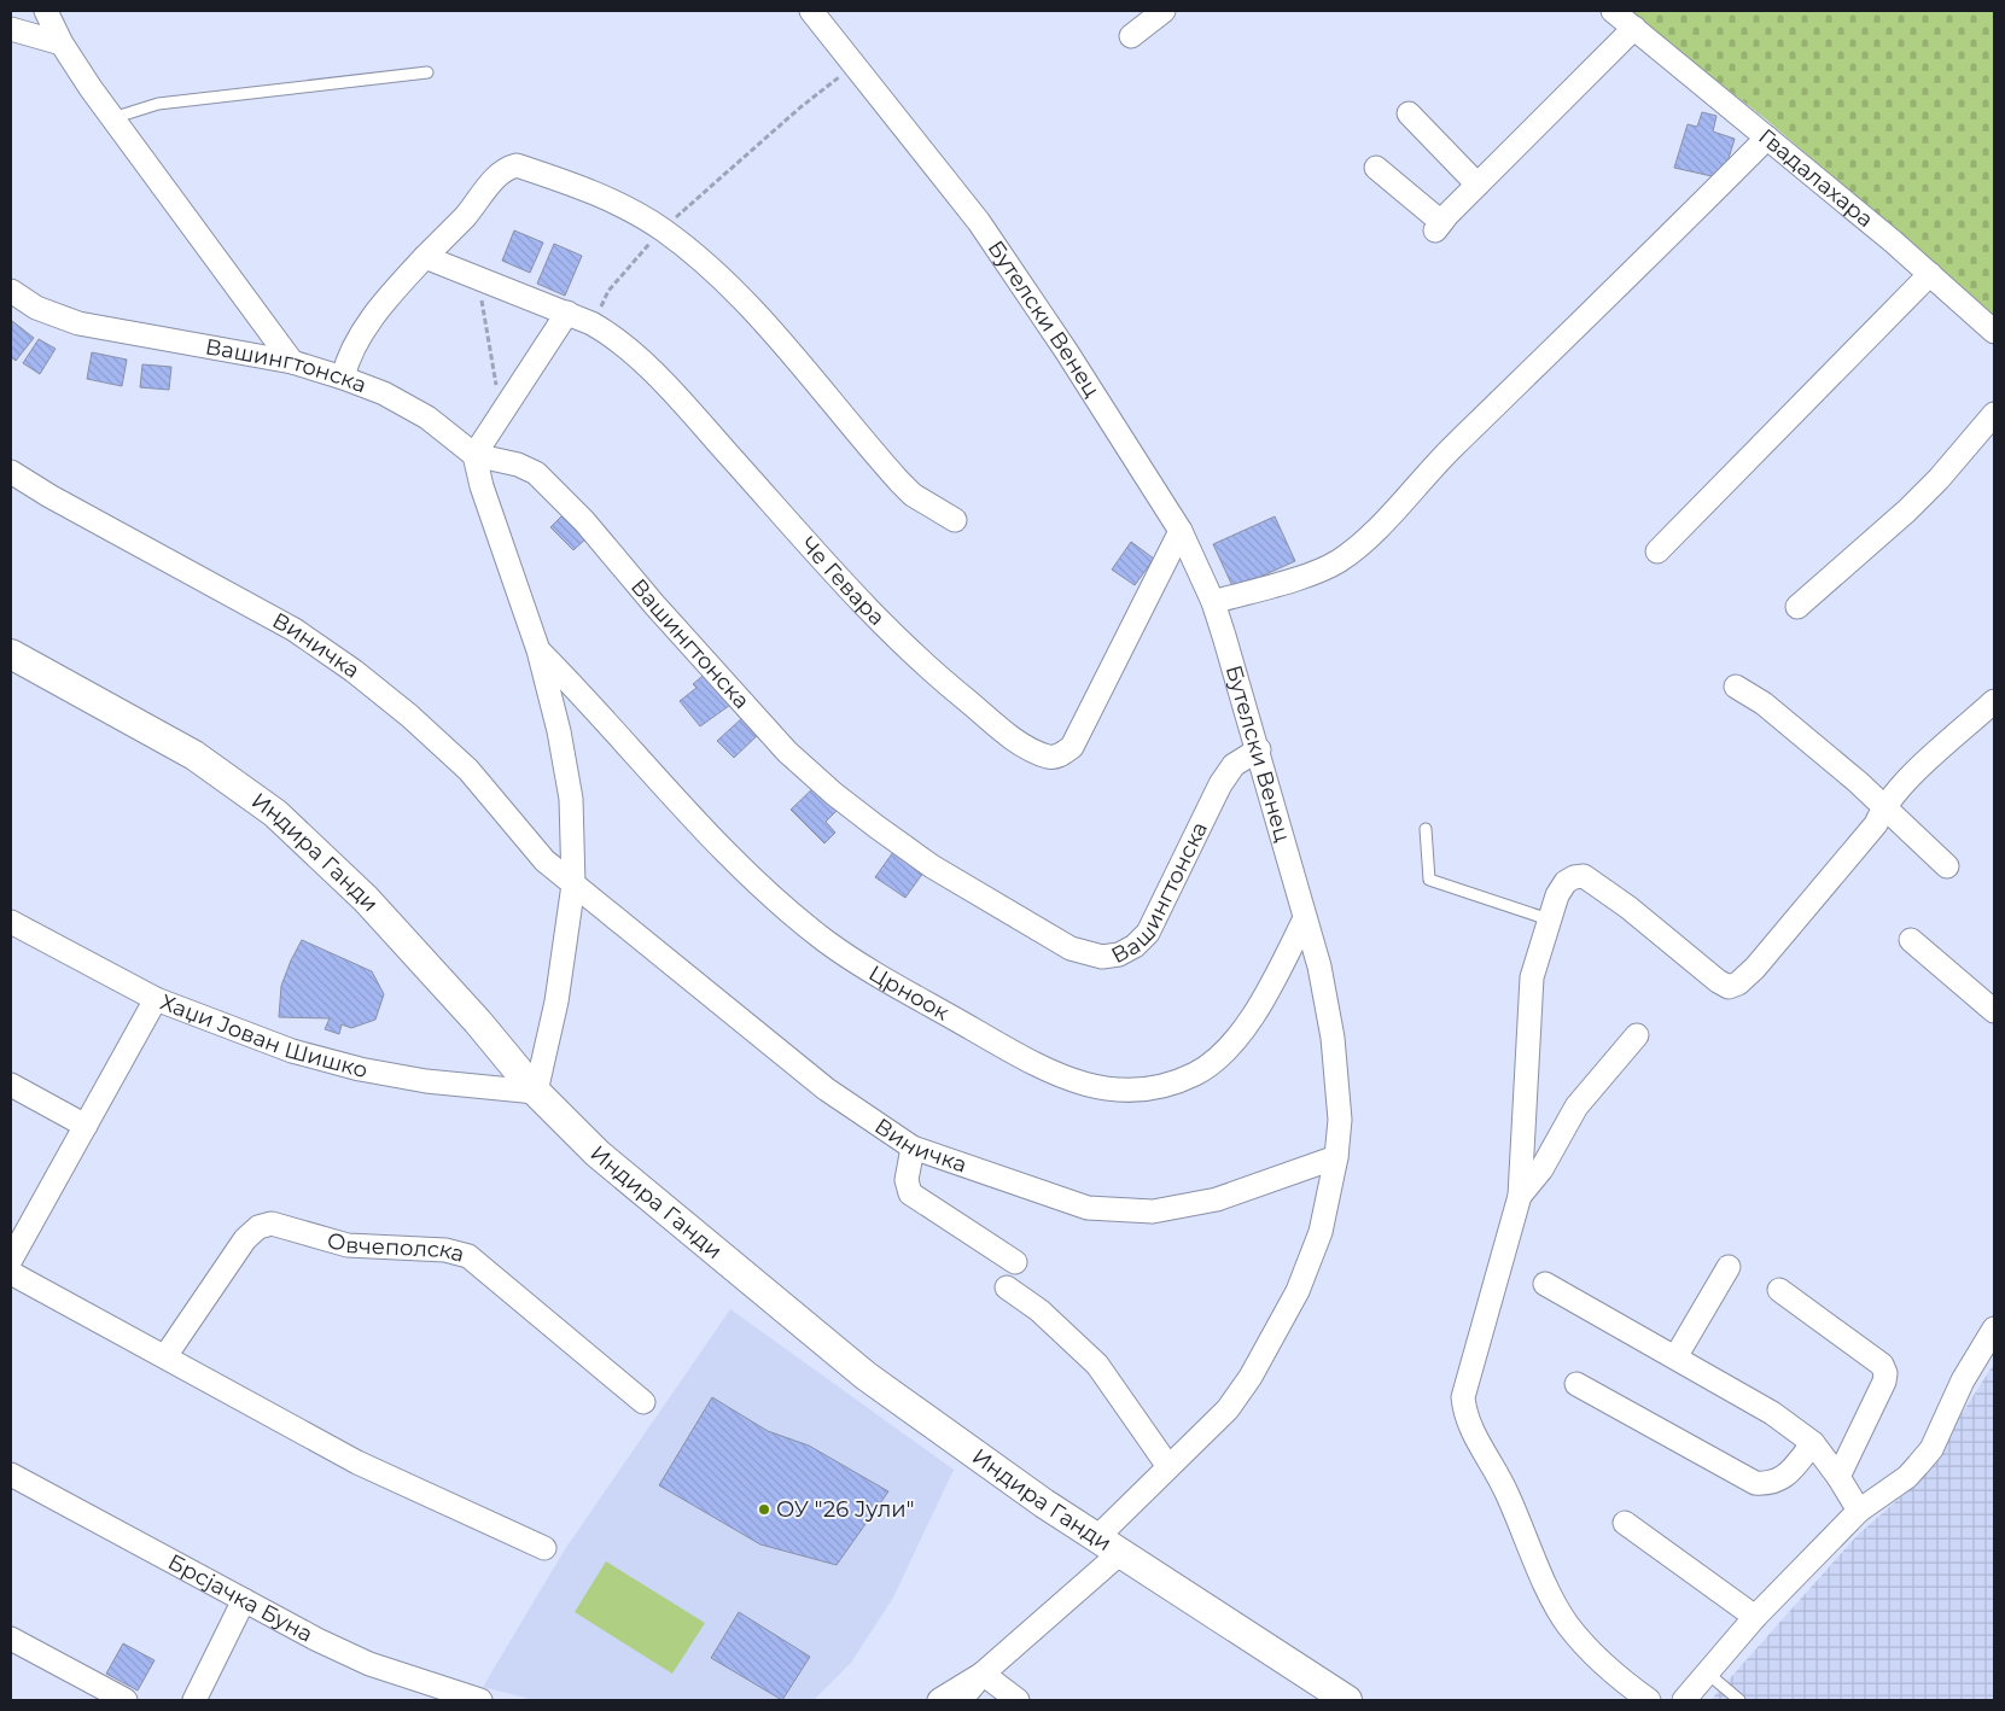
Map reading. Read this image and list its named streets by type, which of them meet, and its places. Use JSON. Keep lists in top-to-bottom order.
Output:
{
  "streets": {
    "street": [
      "Гвадалахара",
      "Бутелски Венец",
      "Вашингтонска",
      "Че Гевара",
      "Виничка",
      "Индира Ганди",
      "Црноок",
      "Хаџи Јован Шишко",
      "Овчеполска",
      "Брсјачка Буна"
    ]
  },
  "crossings": [
    ["Бутелски Венец", "Вашингтонска"],
    ["Бутелски Венец", "Че Гевара"],
    ["Бутелски Венец", "Виничка"],
    ["Бутелски Венец", "Индира Ганди"],
    ["Бутелски Венец", "Црноок"],
    ["Индира Ганди", "Хаџи Јован Шишко"]
  ],
  "places": ["ОУ \"26 Јули\""]
}
